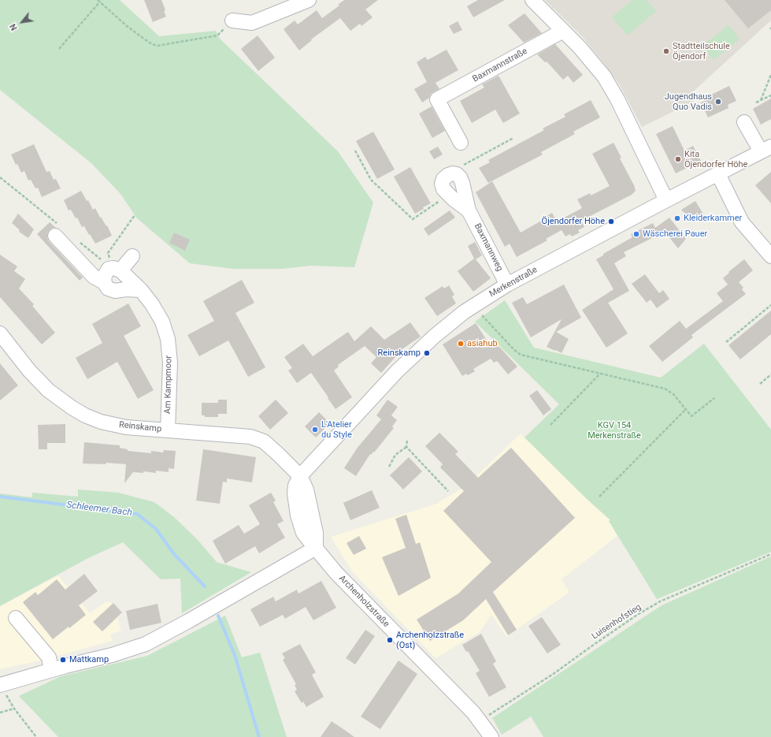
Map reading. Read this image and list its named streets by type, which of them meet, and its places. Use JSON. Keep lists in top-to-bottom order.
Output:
{
  "streets": {
    "street": [
      "Baxmannstraße",
      "Baxmannweg",
      "Merkenstraße",
      "Am Kampmoor",
      "Reinskamp",
      "Archenholzstraße"
    ],
    "path": ["Luisenhofstieg"]
  },
  "crossings": [
    ["Baxmannweg", "Merkenstraße"],
    ["Merkenstraße", "Reinskamp"],
    ["Merkenstraße", "Archenholzstraße"],
    ["Am Kampmoor", "Reinskamp"],
    ["Reinskamp", "Archenholzstraße"],
    ["Archenholzstraße", "Luisenhofstieg"]
  ],
  "water": ["Schleemer Bach"],
  "parks": ["KGV 154 Merkenstraße"],
  "places": [
    "Stadtteilschule Öjendorf",
    "Jugendhaus Quo Vadis",
    "Kita Öjendorfer Höhe",
    "Kleiderkammer",
    "Öjendorfer Höhe",
    "Wäscherei Pauer",
    "asiahub",
    "Reinskamp",
    "L'Atelier du Style",
    "Archenholzstraße (Ost)",
    "Mattkamp"
  ],
  "north": "bottom left"
}
